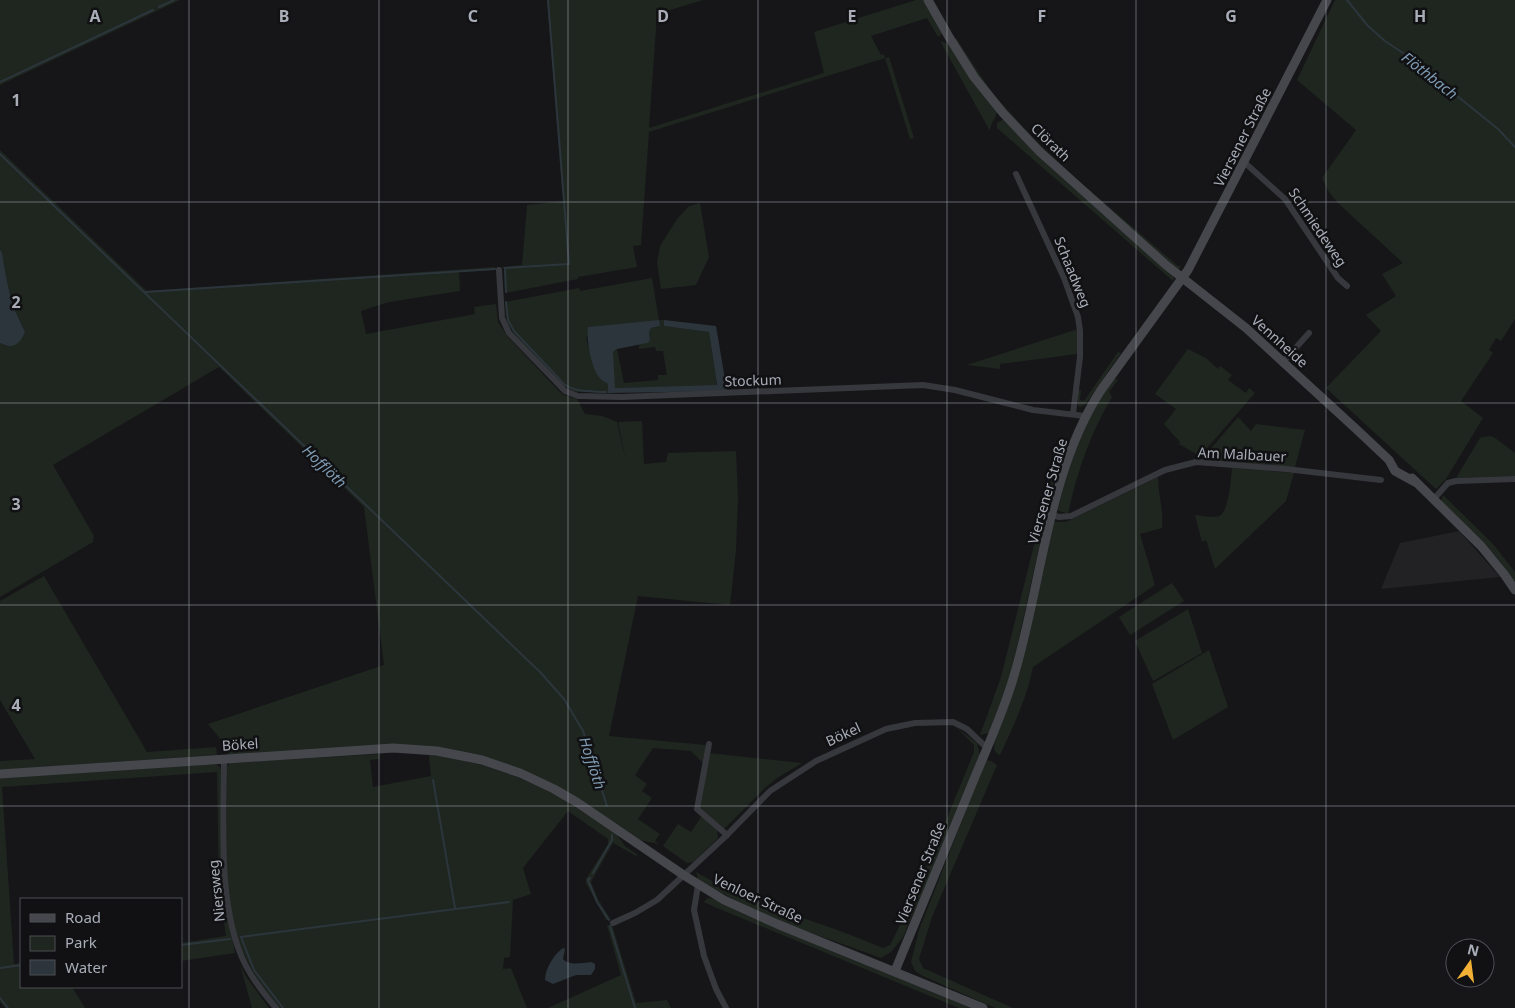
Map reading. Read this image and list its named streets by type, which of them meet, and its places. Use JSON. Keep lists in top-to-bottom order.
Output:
{
  "streets": {
    "main road": [
      "Viersener Straße",
      "Clörath",
      "Vennheide",
      "Bökel",
      "Venloer Straße"
    ],
    "street": [
      "Schmiedeweg",
      "Schaadweg",
      "Stockum",
      "Am Malbauer",
      "Niersweg"
    ]
  },
  "crossings": [
    ["Viersener Straße", "Clörath"],
    ["Viersener Straße", "Schmiedeweg"],
    ["Viersener Straße", "Vennheide"],
    ["Viersener Straße", "Stockum"],
    ["Viersener Straße", "Am Malbauer"],
    ["Viersener Straße", "Bökel"],
    ["Viersener Straße", "Venloer Straße"],
    ["Clörath", "Vennheide"],
    ["Schaadweg", "Stockum"],
    ["Bökel", "Niersweg"],
    ["Bökel", "Venloer Straße"]
  ],
  "water": ["Flöthbach", "Hofflöth"],
  "legend": ["Road", "Park", "Water"],
  "north": "top",
  "grid": {
    "columns": [
      "A",
      "B",
      "C",
      "D",
      "E",
      "F",
      "G",
      "H"
    ],
    "rows": [
      "1",
      "2",
      "3",
      "4"
    ]
  }
}
